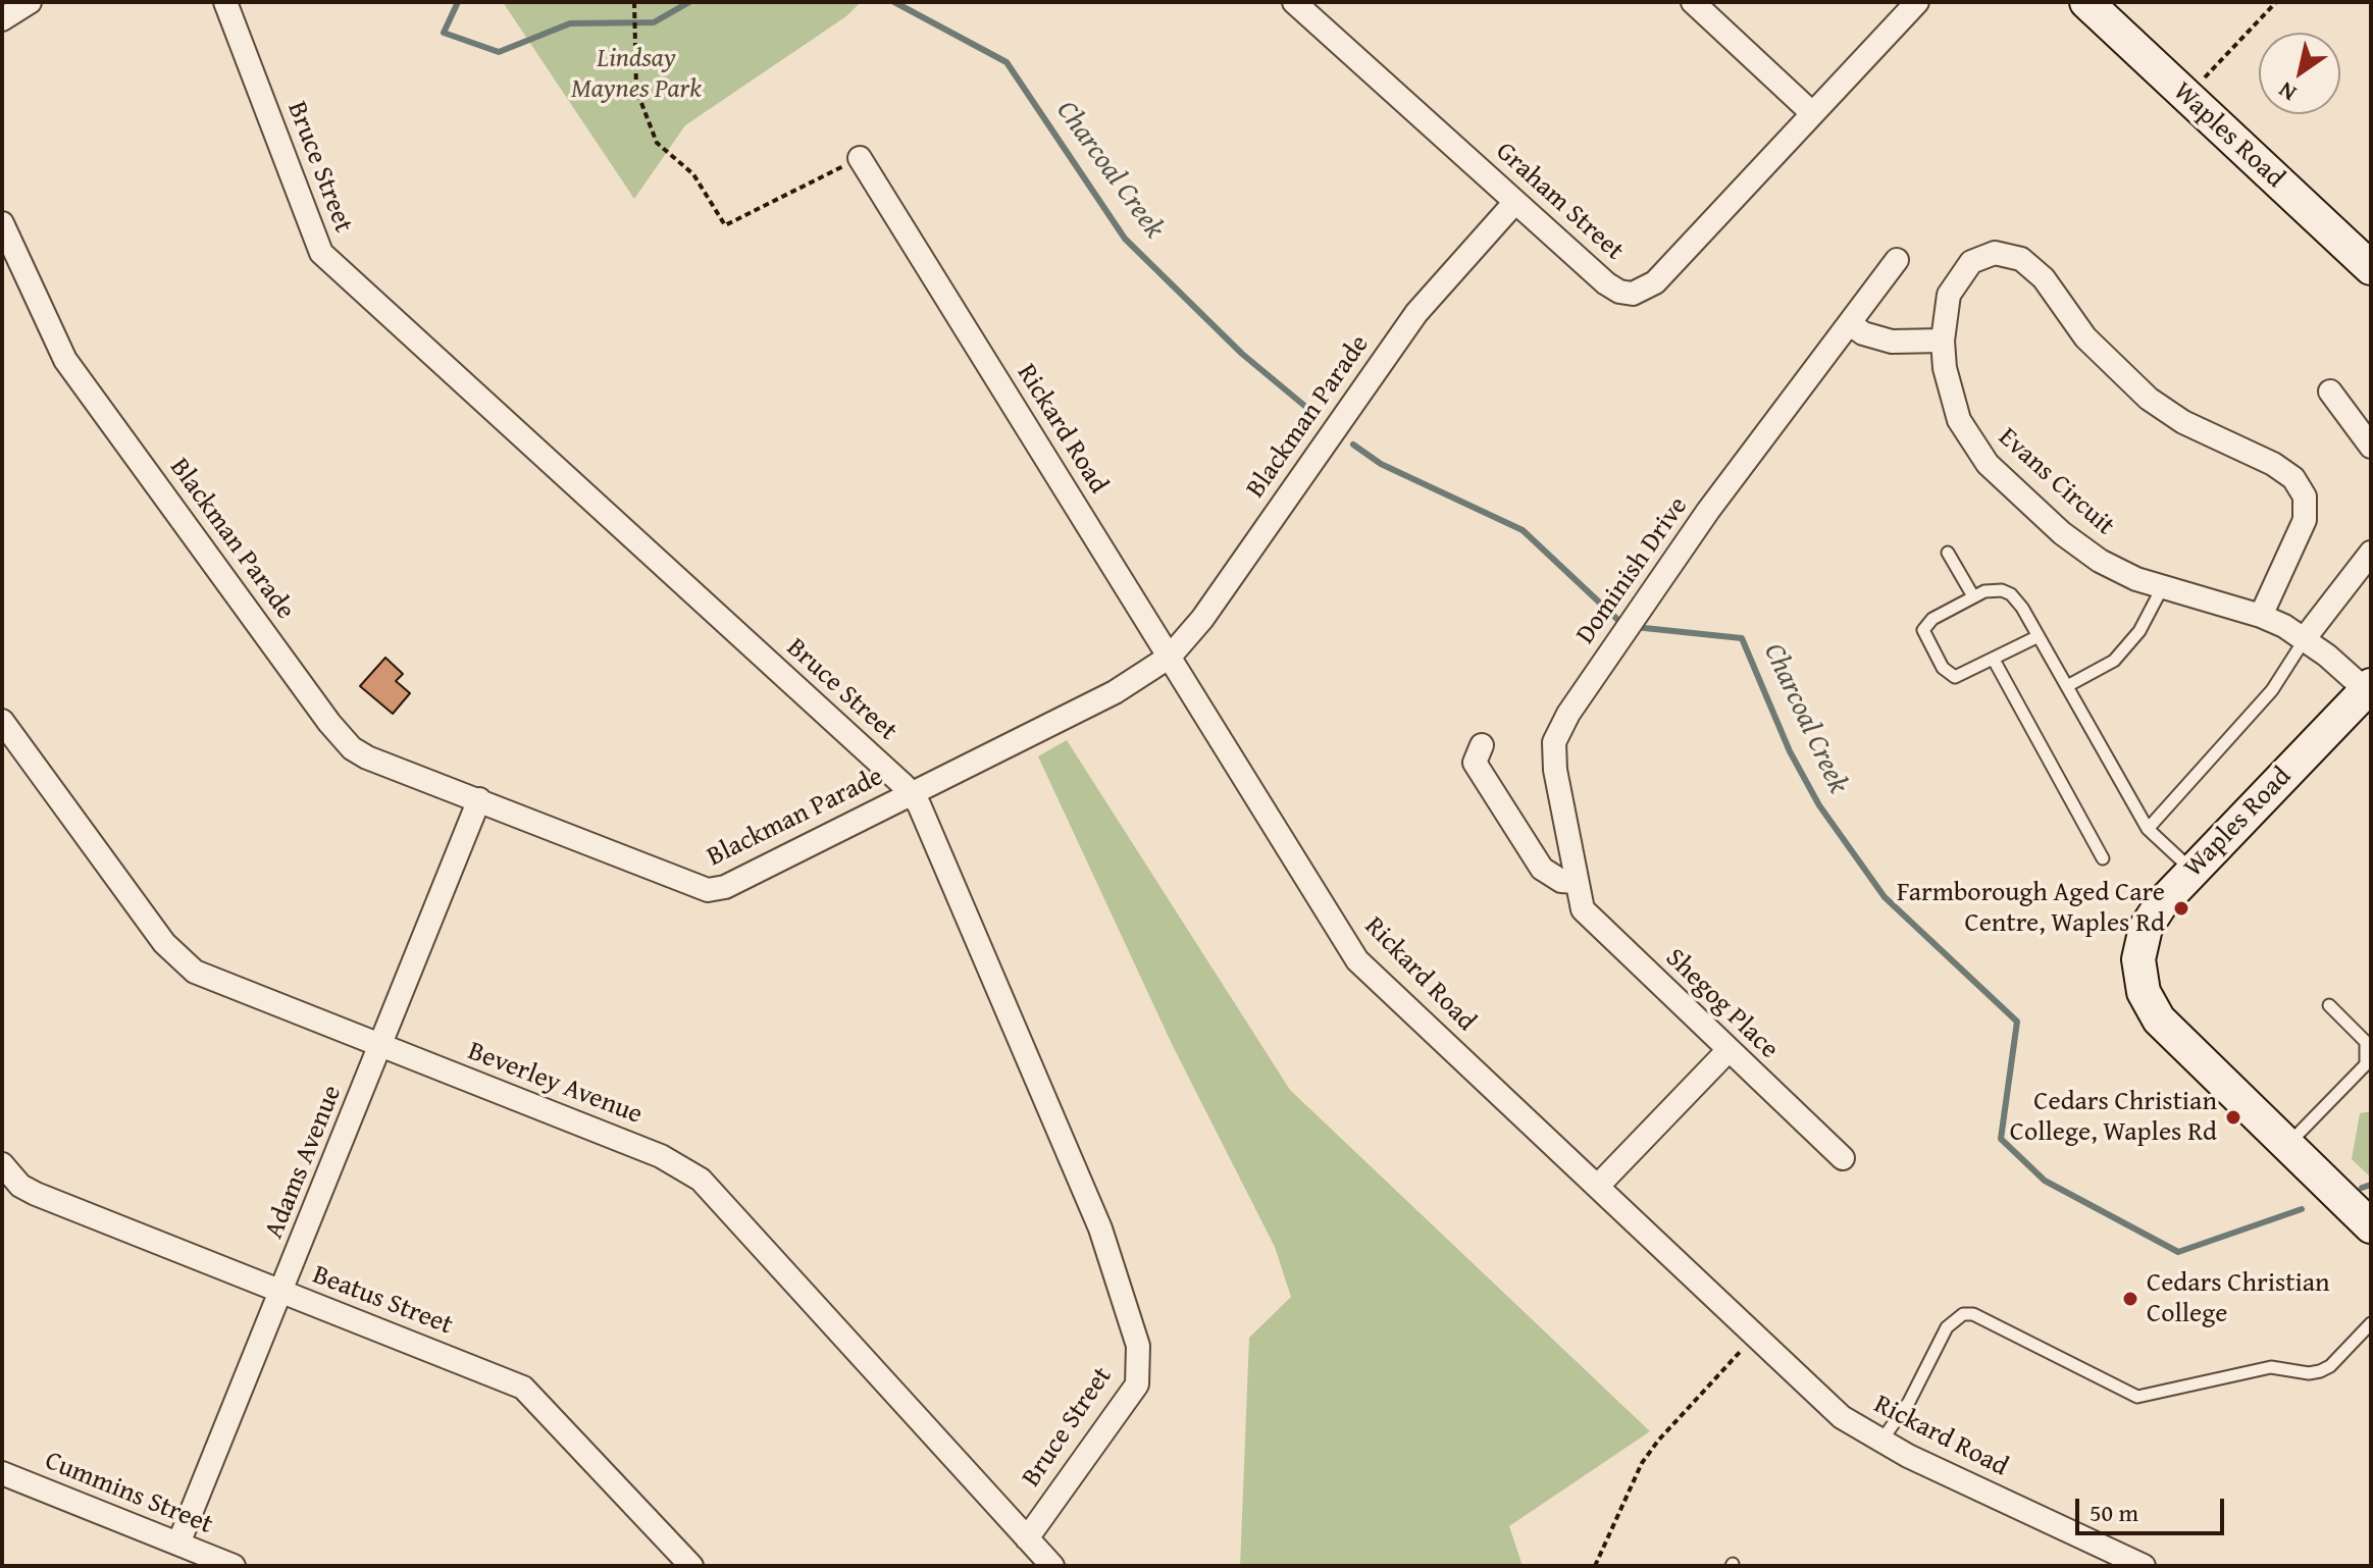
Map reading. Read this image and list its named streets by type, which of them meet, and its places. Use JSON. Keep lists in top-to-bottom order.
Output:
{
  "streets": {
    "street": [
      "Waples Road",
      "Bruce Street",
      "Graham Street",
      "Blackman Parade",
      "Rickard Road",
      "Evans Circuit",
      "Dominish Drive",
      "Shegog Place",
      "Beverley Avenue",
      "Adams Avenue",
      "Beatus Street",
      "Cummins Street"
    ]
  },
  "crossings": [
    ["Waples Road", "Evans Circuit"],
    ["Bruce Street", "Blackman Parade"],
    ["Bruce Street", "Beverley Avenue"],
    ["Graham Street", "Blackman Parade"],
    ["Blackman Parade", "Rickard Road"],
    ["Blackman Parade", "Adams Avenue"],
    ["Dominish Drive", "Shegog Place"],
    ["Beverley Avenue", "Adams Avenue"],
    ["Adams Avenue", "Beatus Street"],
    ["Adams Avenue", "Cummins Street"]
  ],
  "water": ["Charcoal Creek"],
  "parks": ["Lindsay Maynes Park"],
  "places": ["Farmborough Aged Care Centre, Waples Rd", "Cedars Christian College, Waples Rd", "Cedars Christian College"],
  "scale_bar": "50 m",
  "north": "bottom left"
}
